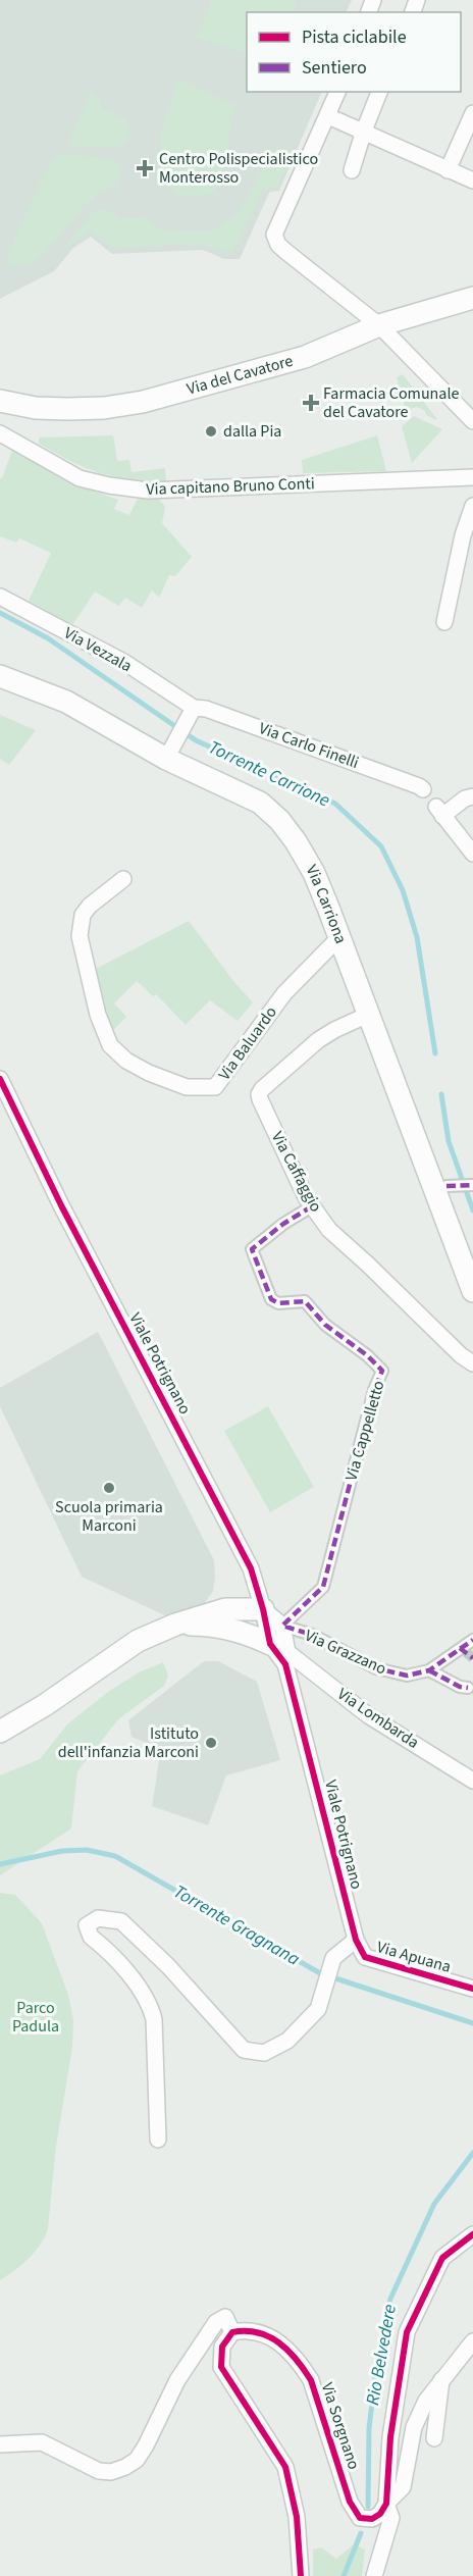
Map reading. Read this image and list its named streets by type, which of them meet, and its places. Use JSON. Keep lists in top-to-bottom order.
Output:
{
  "streets": {
    "main road": ["Via del Cavatore", "Via Carriona"],
    "street": [
      "Via capitano Bruno Conti",
      "Via Vezzala",
      "Via Carlo Finelli",
      "Via Baluardo",
      "Via Caffaggio",
      "Viale Potrignano",
      "Via Cappelletto",
      "Via Grazzano",
      "Via Lombarda",
      "Via Apuana",
      "Via Sorgnano"
    ]
  },
  "crossings": [
    ["Via Vezzala", "Via Carlo Finelli"],
    ["Via Carriona", "Via Baluardo"],
    ["Via Carriona", "Via Caffaggio"],
    ["Via Caffaggio", "Via Cappelletto"],
    ["Viale Potrignano", "Via Cappelletto"],
    ["Viale Potrignano", "Via Grazzano"],
    ["Viale Potrignano", "Via Lombarda"],
    ["Viale Potrignano", "Via Apuana"],
    ["Via Cappelletto", "Via Grazzano"]
  ],
  "water": ["Torrente Carrione", "Torrente Gragnana", "Rio Belvedere"],
  "parks": ["Parco Padula"],
  "places": {
    "health": ["Centro Polispecialistico Monterosso", "Farmacia Comunale del Cavatore"],
    "other": ["dalla Pia", "Scuola primaria Marconi", "Istituto dell'infanzia Marconi"]
  },
  "legend": ["Pista ciclabile", "Sentiero"]
}
